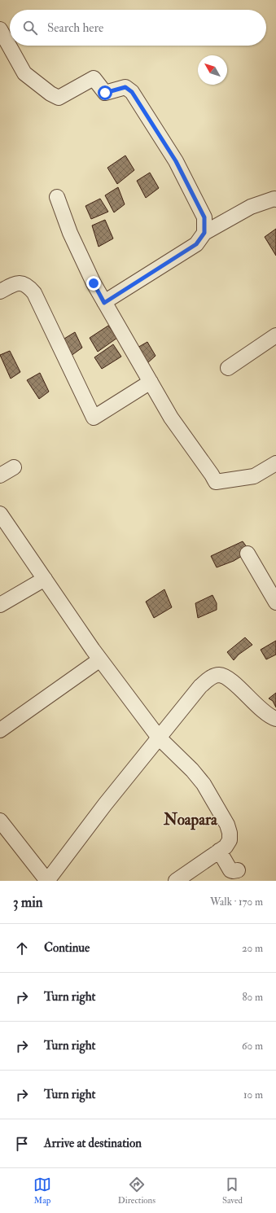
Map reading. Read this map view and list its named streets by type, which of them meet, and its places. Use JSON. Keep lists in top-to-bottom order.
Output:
{
  "districts": ["Noapara"],
  "north": "top left",
  "page": {
    "search": "Search here",
    "heading": ["3 min", "Walk · 170 m"],
    "list": [
      ["Continue", "20 m"],
      ["Turn right", "80 m"],
      ["Turn right", "60 m"],
      ["Turn right", "10 m"],
      "Arrive at destination"
    ],
    "nav": ["Map", "Directions", "Saved"]
  }
}
